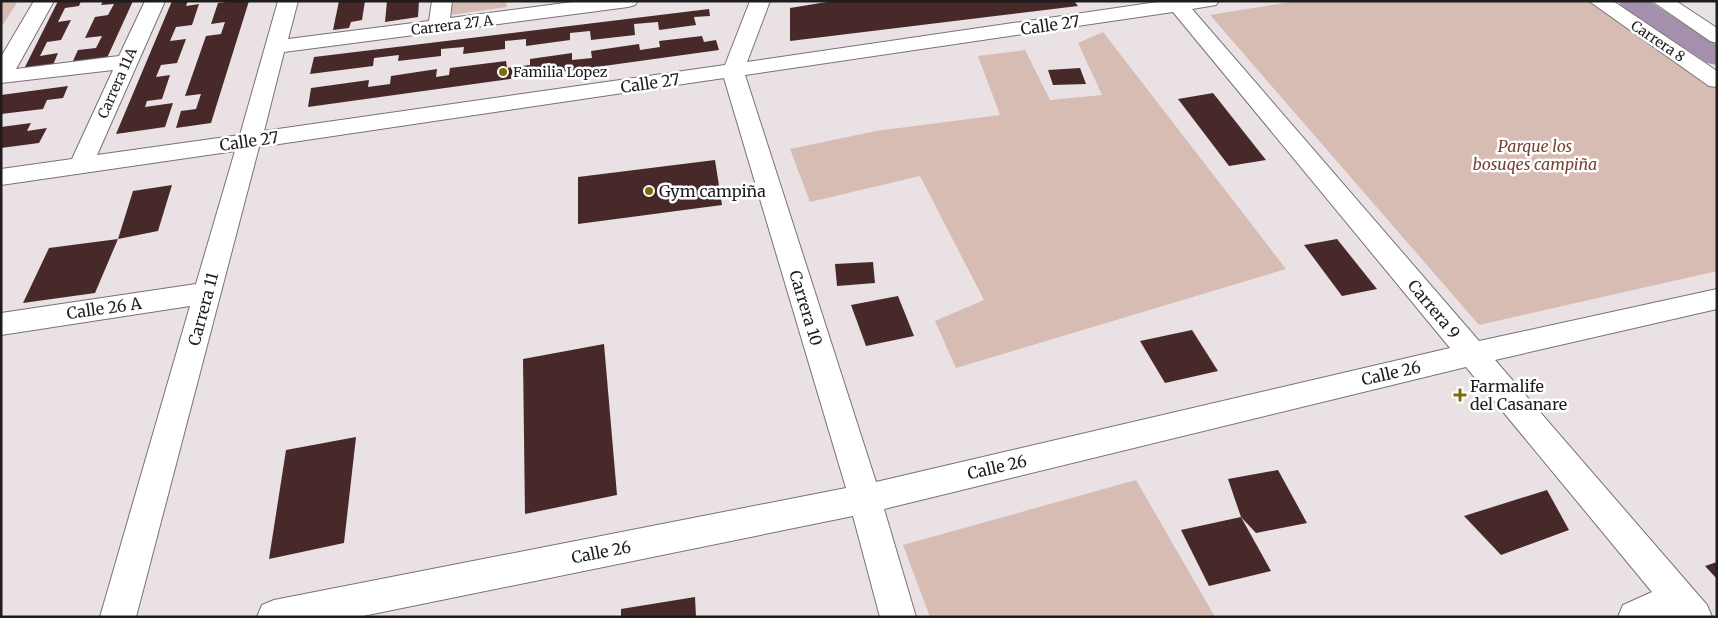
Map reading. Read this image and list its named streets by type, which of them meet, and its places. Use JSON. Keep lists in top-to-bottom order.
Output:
{
  "streets": {
    "street": [
      "Carrera 27 A",
      "Calle 27",
      "Carrera 8",
      "Carrera 11A",
      "Calle 26 A",
      "Carrera 10",
      "Carrera 11",
      "Carrera 9",
      "Calle 26"
    ]
  },
  "crossings": [
    ["Carrera 27 A", "Carrera 11"],
    ["Calle 27", "Carrera 11A"],
    ["Calle 27", "Carrera 10"],
    ["Calle 27", "Carrera 11"],
    ["Calle 27", "Carrera 9"],
    ["Calle 26 A", "Carrera 11"],
    ["Carrera 10", "Calle 26"],
    ["Carrera 9", "Calle 26"]
  ],
  "parks": ["Parque los bosuqes campiña"],
  "places": {
    "other": ["Familia Lopez", "Gym campiña"],
    "health": ["Farmalife del Casanare"]
  }
}
